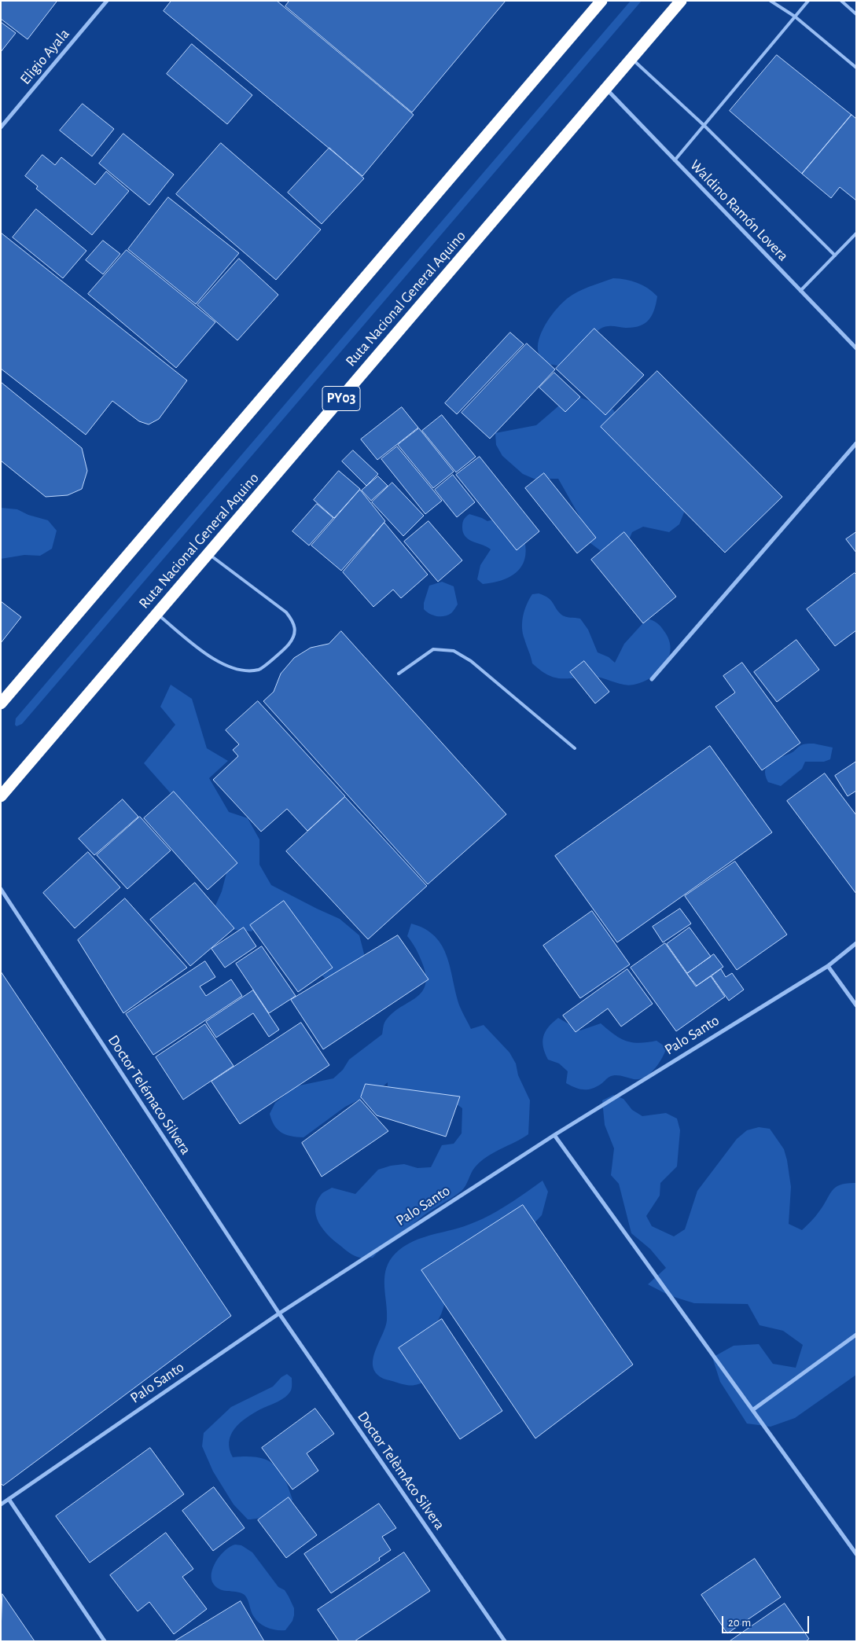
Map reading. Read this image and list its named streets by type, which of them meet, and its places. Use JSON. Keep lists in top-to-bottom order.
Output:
{
  "streets": {
    "highway": ["Ruta Nacional General Aquino", "PY03"],
    "street": [
      "Eligio Ayala",
      "Waldino Ramón Lovera",
      "Palo Santo",
      "Doctor Telémaco Silvera",
      "Doctor TelèmAco Silvera"
    ]
  },
  "crossings": [
    ["Waldino Ramón Lovera", "Ruta Nacional General Aquino"],
    ["Palo Santo", "Doctor Telémaco Silvera"],
    ["Palo Santo", "Doctor TelèmAco Silvera"],
    ["Doctor Telémaco Silvera", "Doctor TelèmAco Silvera"]
  ],
  "scale_bar": "20 m"
}
